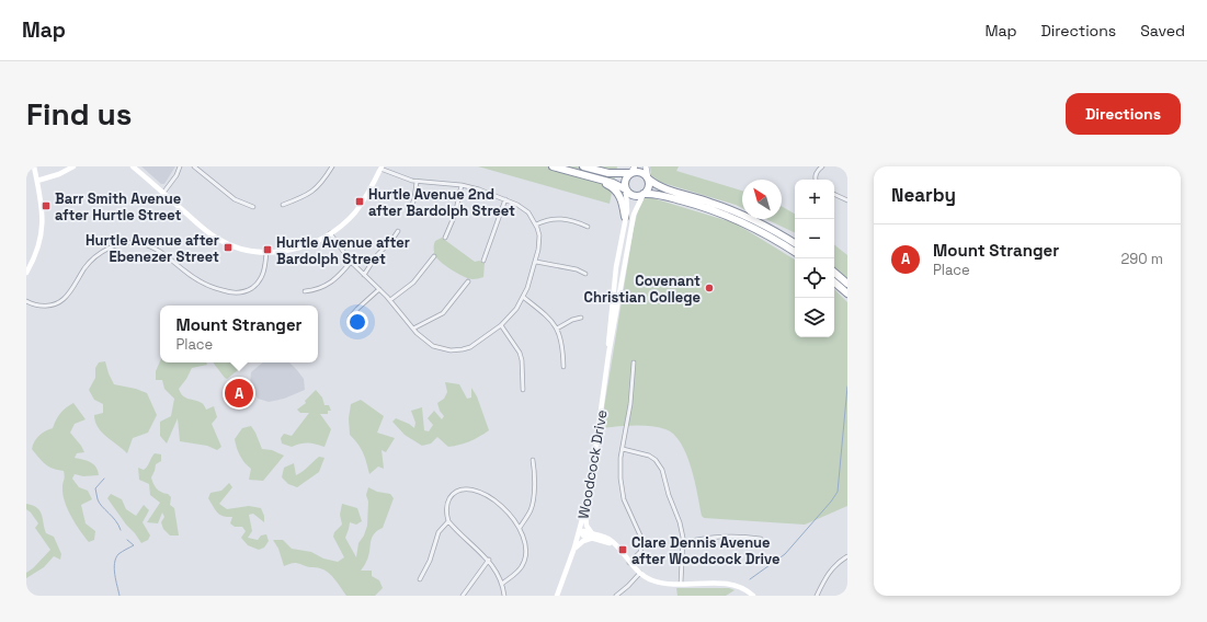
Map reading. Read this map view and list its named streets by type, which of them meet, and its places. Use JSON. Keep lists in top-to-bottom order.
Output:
{
  "streets": {
    "street": ["Woodcock Drive"]
  },
  "places": {
    "transit": [
      "Hurtle Avenue 2nd after Bardolph Street",
      "Barr Smith Avenue after Hurtle Street",
      "Hurtle Avenue after Ebenezer Street",
      "Hurtle Avenue after Bardolph Street",
      "Clare Dennis Avenue after Woodcock Drive"
    ],
    "other": ["Covenant Christian College"]
  },
  "north": "top left",
  "page": {
    "header": "Map",
    "nav": ["Map", "Directions", "Saved"],
    "buttons": "Directions",
    "title": "Find us",
    "heading": "Nearby",
    "map_buttons": ["+", "−"],
    "list": [
      {
        "mark": "A",
        "name": "Mount Stranger",
        "note": "Place",
        "value": "290 m"
      }
    ],
    "popup": ["Mount Stranger", "Place"],
    "pins": "A"
  }
}
